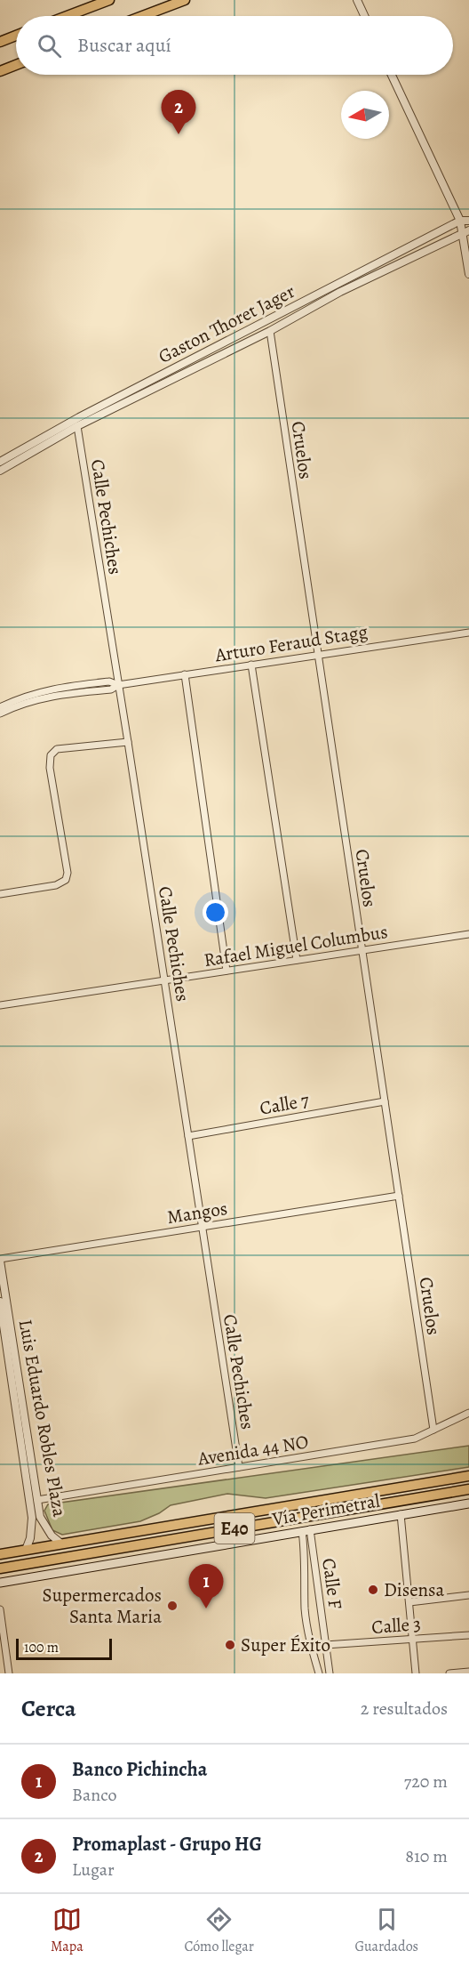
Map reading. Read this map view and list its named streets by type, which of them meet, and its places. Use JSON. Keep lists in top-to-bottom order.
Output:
{
  "streets": {
    "main road": ["Vía Perimetral", "E40"],
    "street": [
      "Gaston Thoret Jager",
      "Cruelos",
      "Calle Pechiches",
      "Arturo Feraud Stagg",
      "Rafael Miguel Columbus",
      "Calle 7",
      "Mangos",
      "Luis Eduardo Robles Plaza",
      "Avenida 44 NO",
      "Calle F",
      "Calle 3"
    ]
  },
  "crossings": [
    ["Gaston Thoret Jager", "Cruelos"],
    ["Gaston Thoret Jager", "Calle Pechiches"],
    ["Cruelos", "Arturo Feraud Stagg"],
    ["Cruelos", "Rafael Miguel Columbus"],
    ["Cruelos", "Calle 7"],
    ["Cruelos", "Mangos"],
    ["Cruelos", "Avenida 44 NO"],
    ["Calle Pechiches", "Arturo Feraud Stagg"],
    ["Calle Pechiches", "Rafael Miguel Columbus"],
    ["Calle Pechiches", "Calle 7"],
    ["Calle Pechiches", "Mangos"],
    ["Calle Pechiches", "Avenida 44 NO"],
    ["Mangos", "Luis Eduardo Robles Plaza"],
    ["Luis Eduardo Robles Plaza", "Avenida 44 NO"],
    ["Luis Eduardo Robles Plaza", "Vía Perimetral"],
    ["Vía Perimetral", "Calle F"],
    ["Calle F", "Calle 3"]
  ],
  "places": ["Disensa", "Supermercados Santa Maria", "Super Éxito"],
  "scale_bar": "100 m",
  "north": "left",
  "page": {
    "search": "Buscar aquí",
    "pins": ["2", "1"],
    "scale": "100 m",
    "heading": ["Cerca", "2 resultados"],
    "list": [
      {
        "mark": "1",
        "name": "Banco Pichincha",
        "note": "Banco",
        "value": "720 m"
      },
      {
        "mark": "2",
        "name": "Promaplast - Grupo HG",
        "note": "Lugar",
        "value": "810 m"
      }
    ],
    "nav": ["Mapa", "Cómo llegar", "Guardados"]
  }
}
